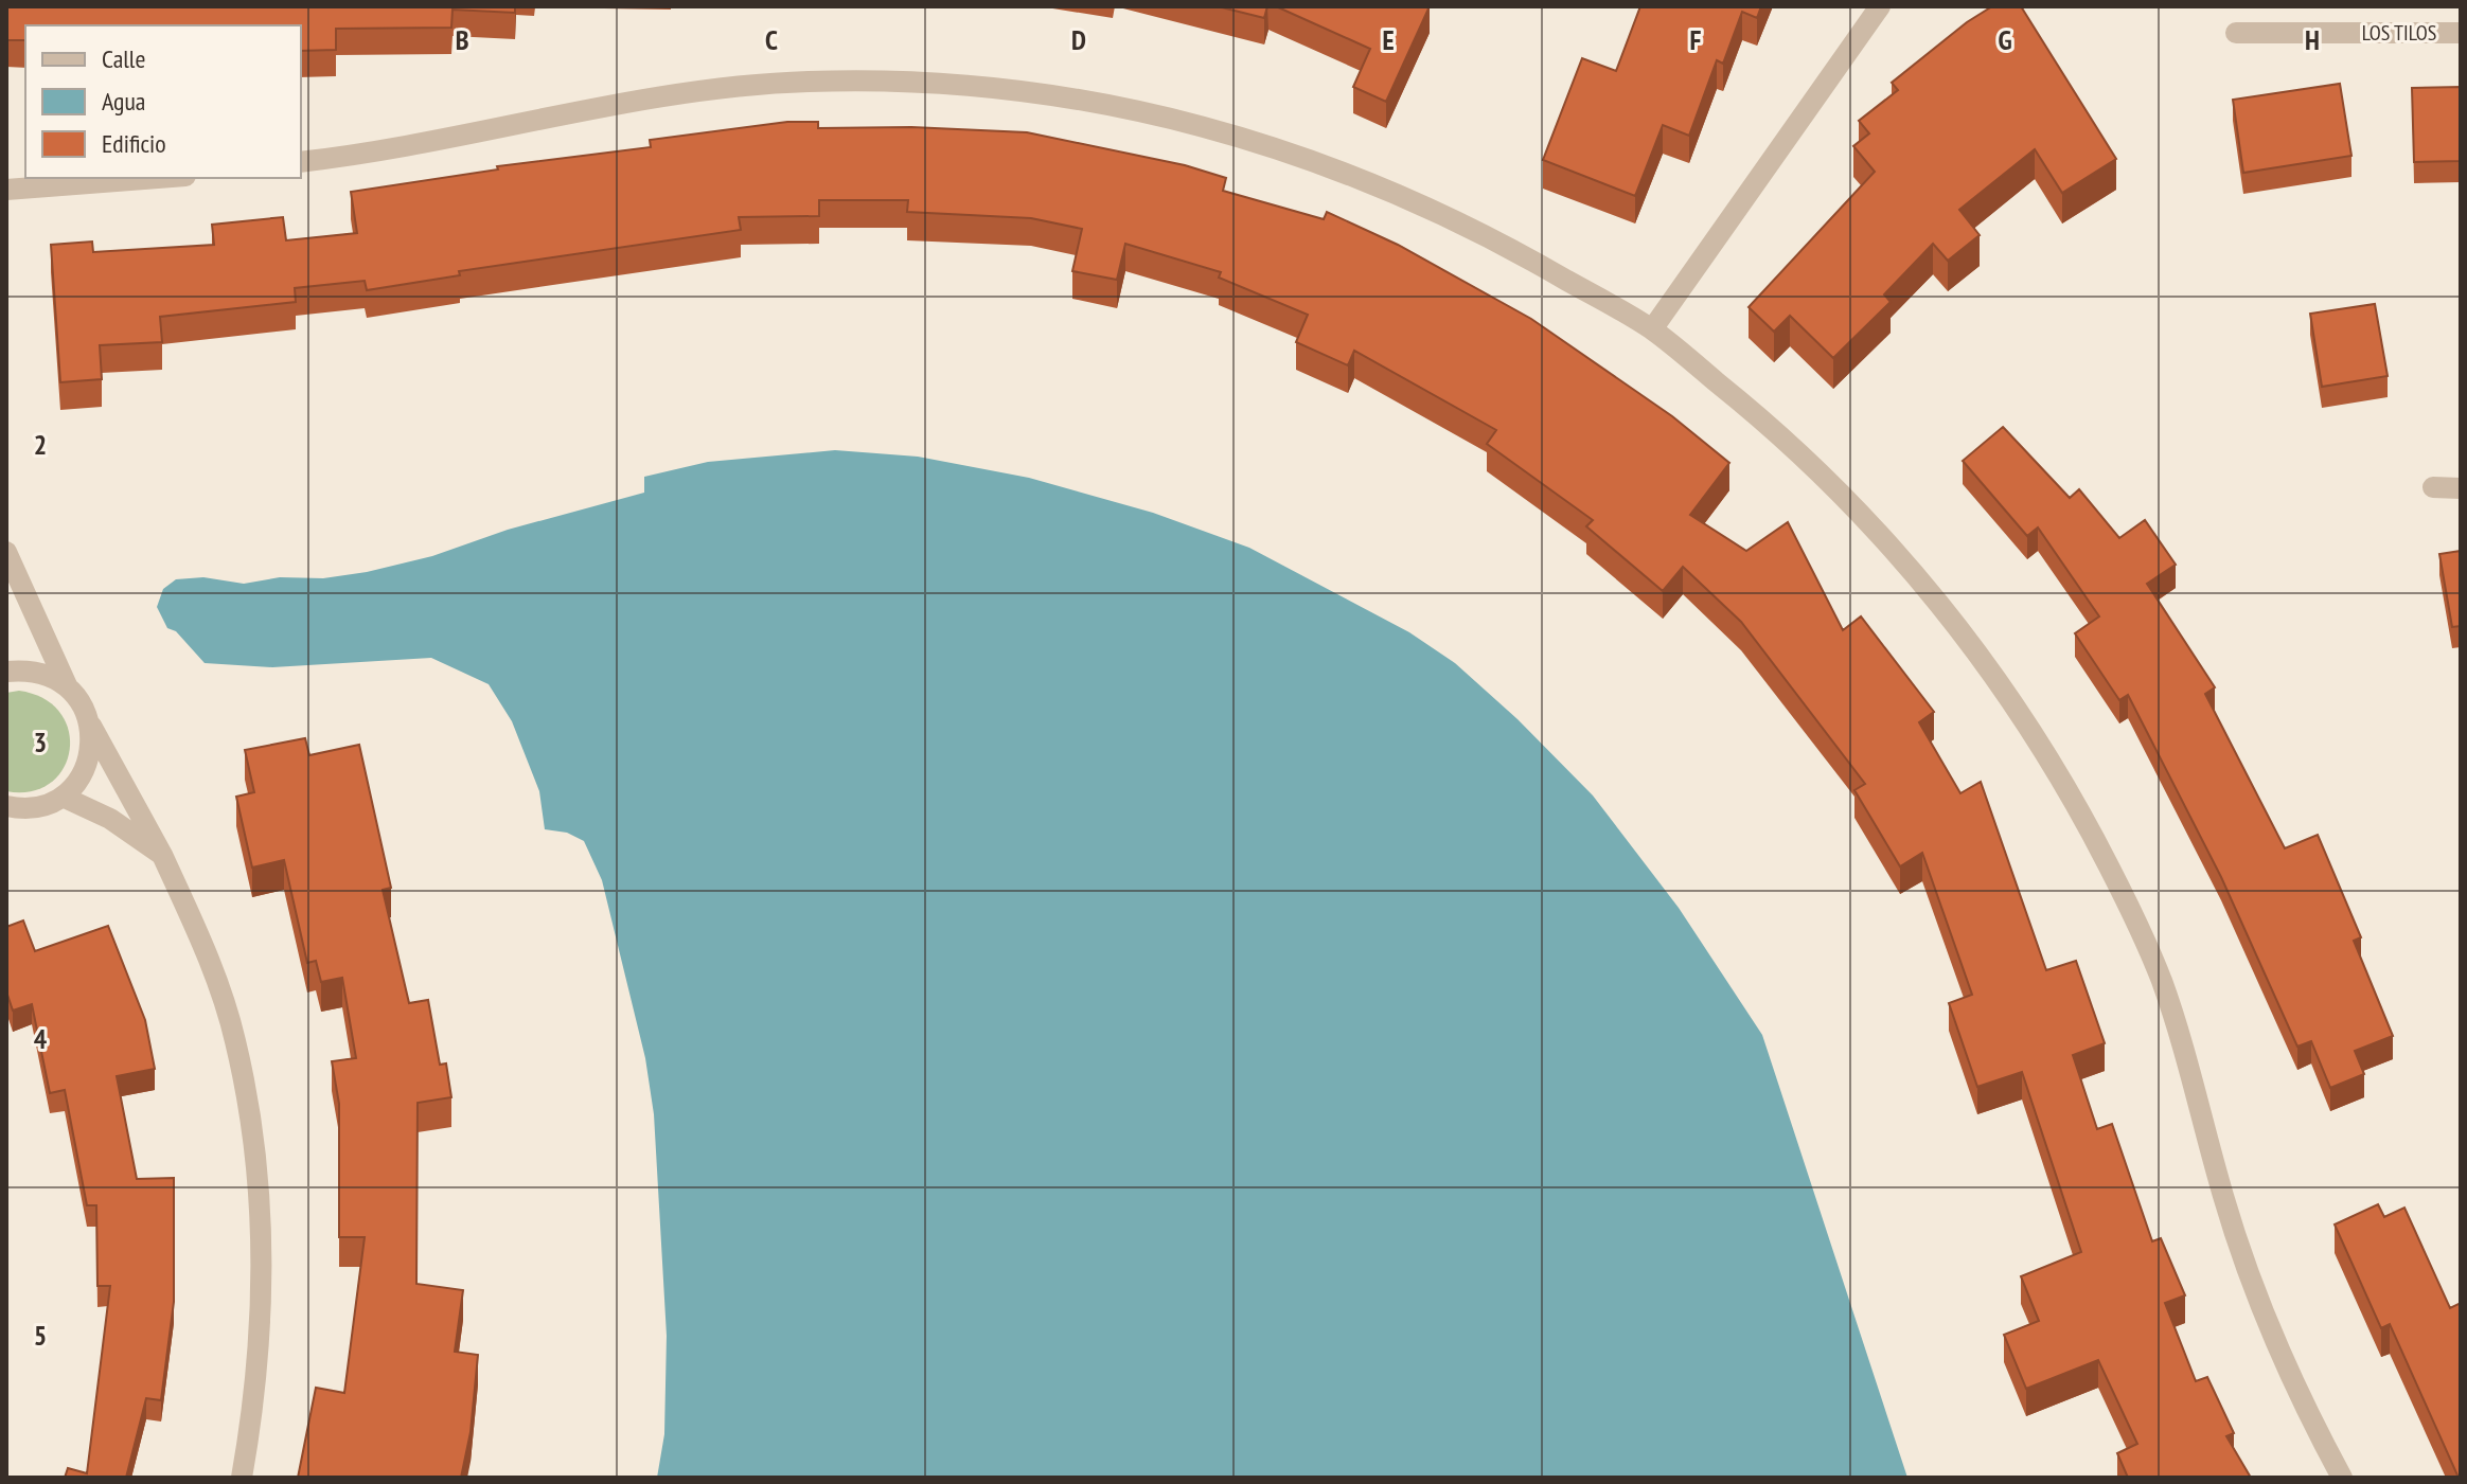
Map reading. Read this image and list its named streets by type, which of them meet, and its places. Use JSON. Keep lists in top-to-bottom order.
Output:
{
  "streets": {
    "street": ["LOS TILOS"]
  },
  "legend": ["Calle", "Agua", "Edificio"],
  "grid": {
    "columns": [
      "B",
      "C",
      "D",
      "E",
      "F",
      "G",
      "H"
    ],
    "rows": [
      "2",
      "3",
      "4",
      "5"
    ]
  }
}
